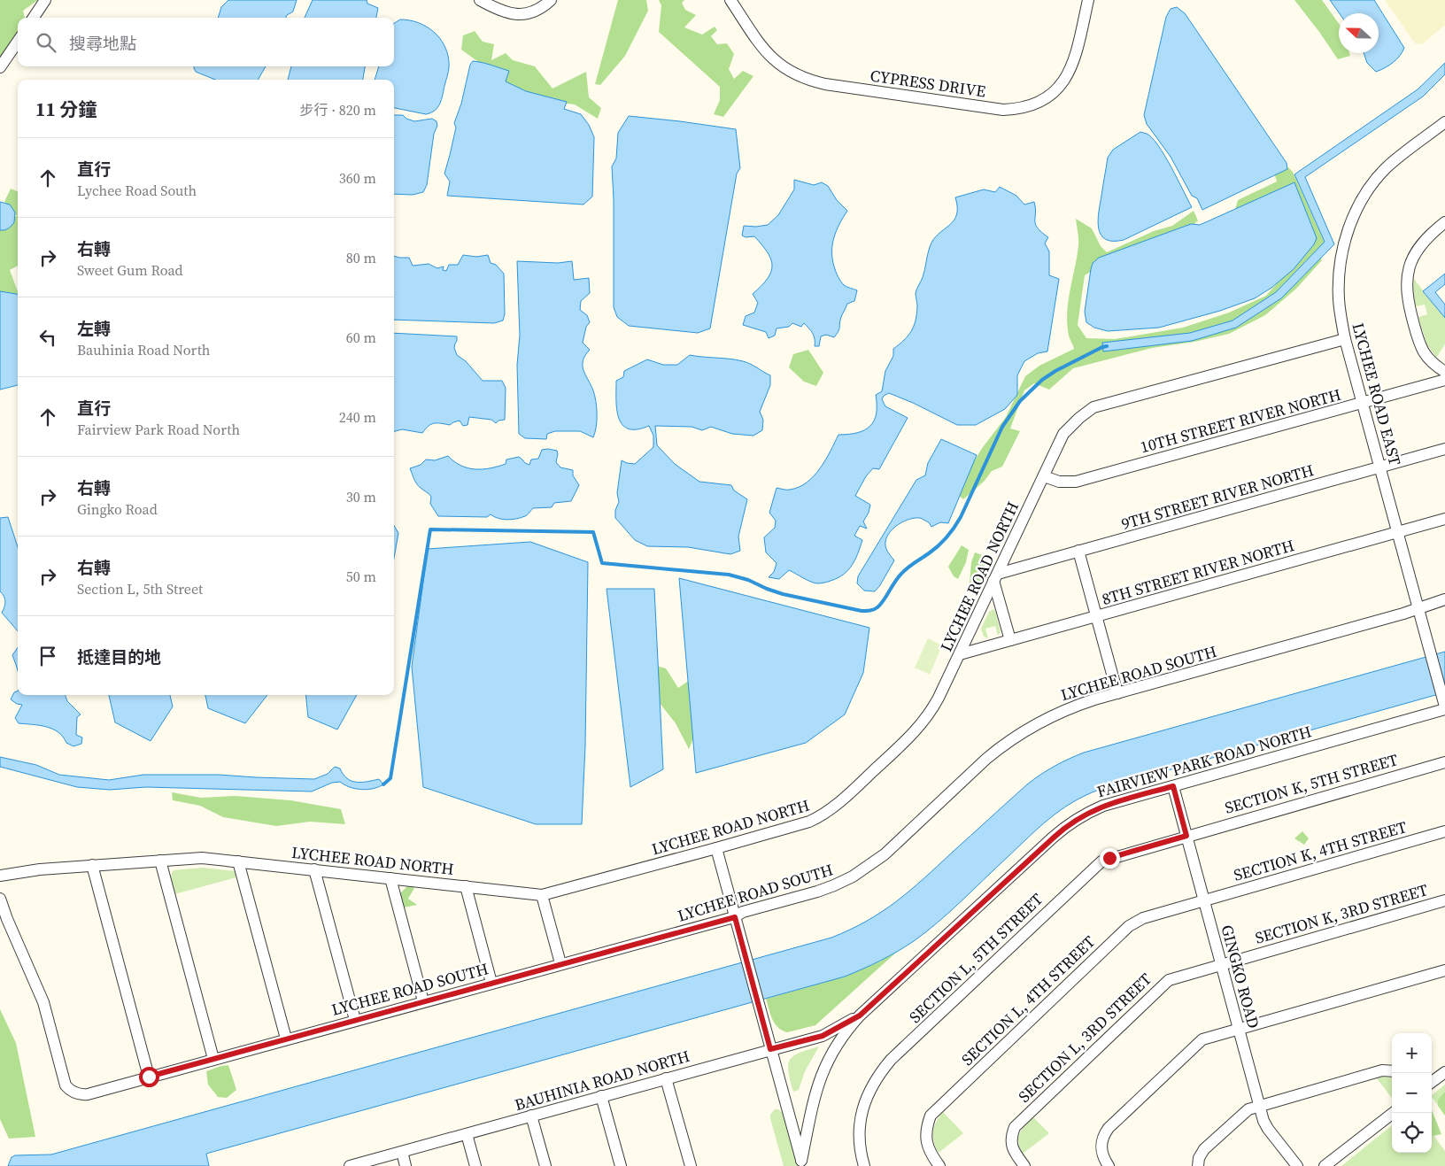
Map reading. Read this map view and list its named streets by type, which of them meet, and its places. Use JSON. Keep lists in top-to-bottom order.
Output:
{
  "streets": {
    "street": [
      "CYPRESS DRIVE",
      "LYCHEE ROAD EAST",
      "10TH STREET RIVER NORTH",
      "9TH STREET RIVER NORTH",
      "8TH STREET RIVER NORTH",
      "LYCHEE ROAD NORTH",
      "LYCHEE ROAD SOUTH",
      "FAIRVIEW PARK ROAD NORTH",
      "SECTION K, 5TH STREET",
      "SECTION K, 4TH STREET",
      "SECTION K, 3RD STREET",
      "SECTION L, 5TH STREET",
      "GINGKO ROAD",
      "SECTION L, 4TH STREET",
      "SECTION L, 3RD STREET",
      "BAUHINIA ROAD NORTH"
    ]
  },
  "crossings": [
    ["LYCHEE ROAD EAST", "10TH STREET RIVER NORTH"],
    ["LYCHEE ROAD EAST", "9TH STREET RIVER NORTH"],
    ["LYCHEE ROAD EAST", "8TH STREET RIVER NORTH"],
    ["LYCHEE ROAD EAST", "LYCHEE ROAD NORTH"],
    ["LYCHEE ROAD EAST", "LYCHEE ROAD SOUTH"],
    ["LYCHEE ROAD EAST", "FAIRVIEW PARK ROAD NORTH"],
    ["10TH STREET RIVER NORTH", "LYCHEE ROAD NORTH"],
    ["9TH STREET RIVER NORTH", "LYCHEE ROAD NORTH"],
    ["8TH STREET RIVER NORTH", "LYCHEE ROAD NORTH"],
    ["FAIRVIEW PARK ROAD NORTH", "GINGKO ROAD"],
    ["FAIRVIEW PARK ROAD NORTH", "BAUHINIA ROAD NORTH"],
    ["SECTION K, 5TH STREET", "SECTION L, 5TH STREET"],
    ["SECTION K, 5TH STREET", "GINGKO ROAD"],
    ["SECTION K, 4TH STREET", "GINGKO ROAD"],
    ["SECTION K, 4TH STREET", "SECTION L, 4TH STREET"],
    ["SECTION K, 3RD STREET", "GINGKO ROAD"],
    ["SECTION K, 3RD STREET", "SECTION L, 3RD STREET"],
    ["SECTION L, 5TH STREET", "GINGKO ROAD"],
    ["GINGKO ROAD", "SECTION L, 4TH STREET"],
    ["GINGKO ROAD", "SECTION L, 3RD STREET"]
  ],
  "north": "left",
  "page": {
    "search": "搜尋地點",
    "heading": ["11 分鐘", "步行 · 820 m"],
    "list": [
      ["直行", "Lychee Road South", "360 m"],
      ["右轉", "Sweet Gum Road", "80 m"],
      ["左轉", "Bauhinia Road North", "60 m"],
      ["直行", "Fairview Park Road North", "240 m"],
      ["右轉", "Gingko Road", "30 m"],
      ["右轉", "Section L, 5th Street", "50 m"],
      "抵達目的地"
    ],
    "map_buttons": ["+", "−"]
  }
}
